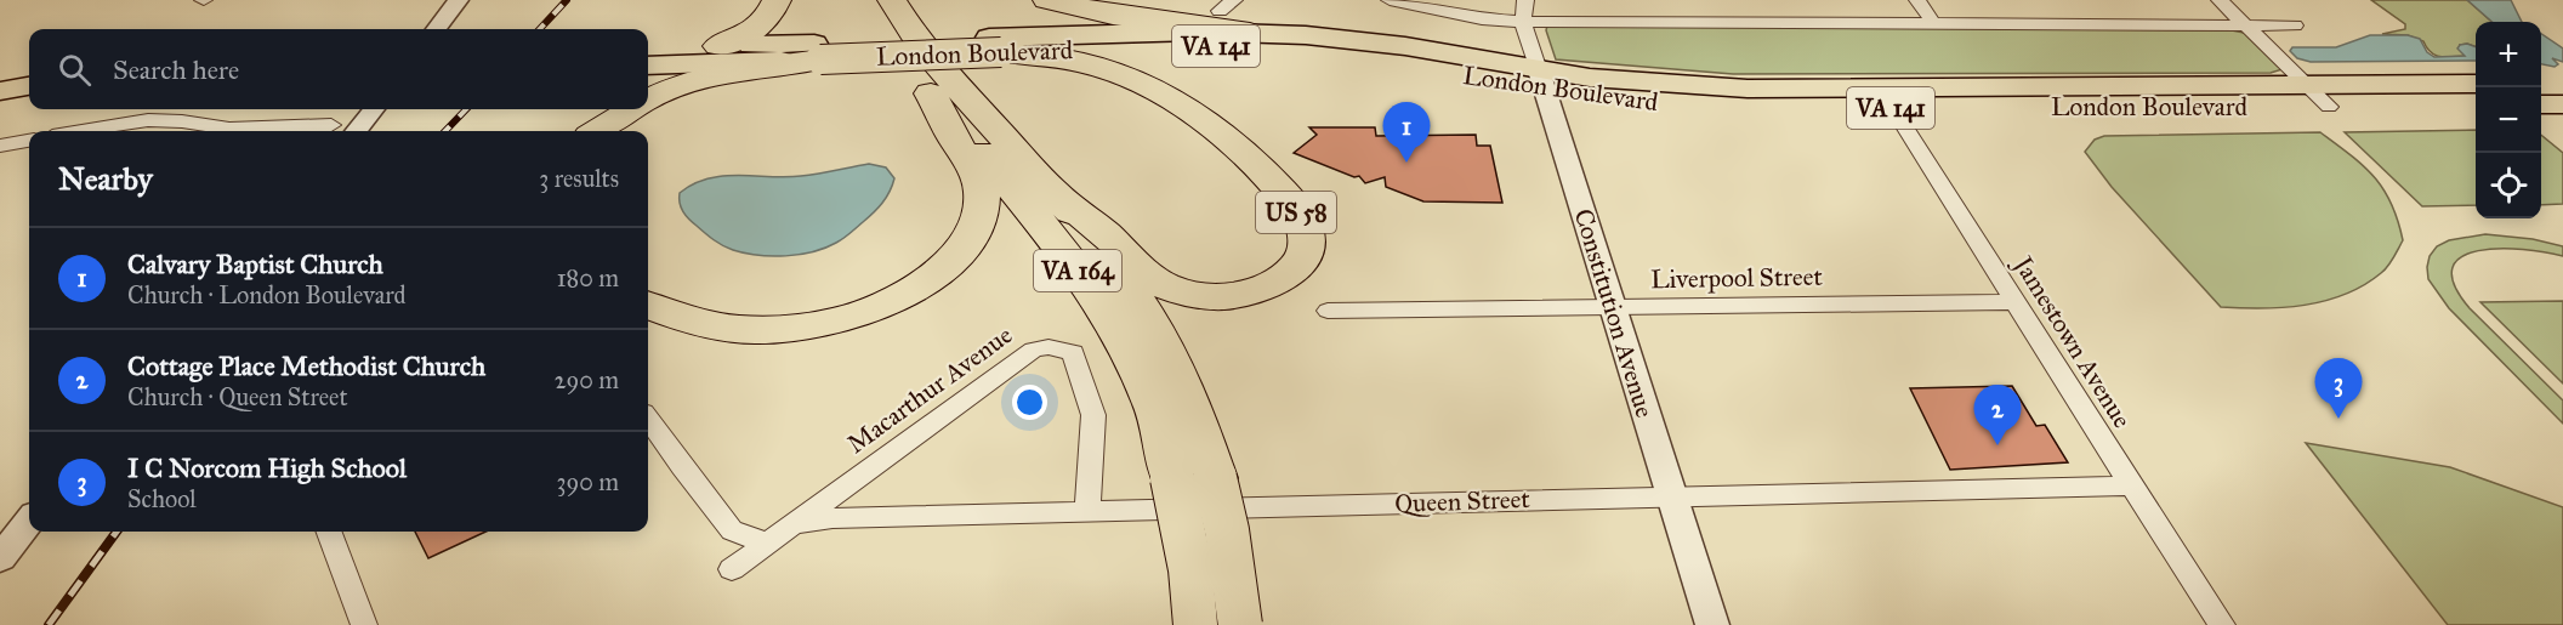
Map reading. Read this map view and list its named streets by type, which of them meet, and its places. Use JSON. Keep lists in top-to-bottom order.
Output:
{
  "streets": {
    "highway": ["US 58", "VA 164"],
    "main road": ["VA 141", "London Boulevard"],
    "street": [
      "Liverpool Street",
      "Constitution Avenue",
      "Jamestown Avenue",
      "Macarthur Avenue",
      "Queen Street"
    ]
  },
  "crossings": [
    ["London Boulevard", "US 58"],
    ["London Boulevard", "Constitution Avenue"],
    ["London Boulevard", "Jamestown Avenue"],
    ["US 58", "VA 164"],
    ["Liverpool Street", "Constitution Avenue"],
    ["Liverpool Street", "Jamestown Avenue"],
    ["Constitution Avenue", "Queen Street"],
    ["Jamestown Avenue", "Queen Street"],
    ["Macarthur Avenue", "Queen Street"]
  ],
  "page": {
    "map_buttons": ["+", "−"],
    "search": "Search here",
    "pins": ["1", "3", "2"],
    "heading": ["Nearby", "3 results"],
    "list": [
      {
        "mark": "1",
        "name": "Calvary Baptist Church",
        "note": "Church · London Boulevard",
        "value": "180 m"
      },
      {
        "mark": "2",
        "name": "Cottage Place Methodist Church",
        "note": "Church · Queen Street",
        "value": "290 m"
      },
      {
        "mark": "3",
        "name": "I C Norcom High School",
        "note": "School",
        "value": "390 m"
      }
    ]
  }
}
